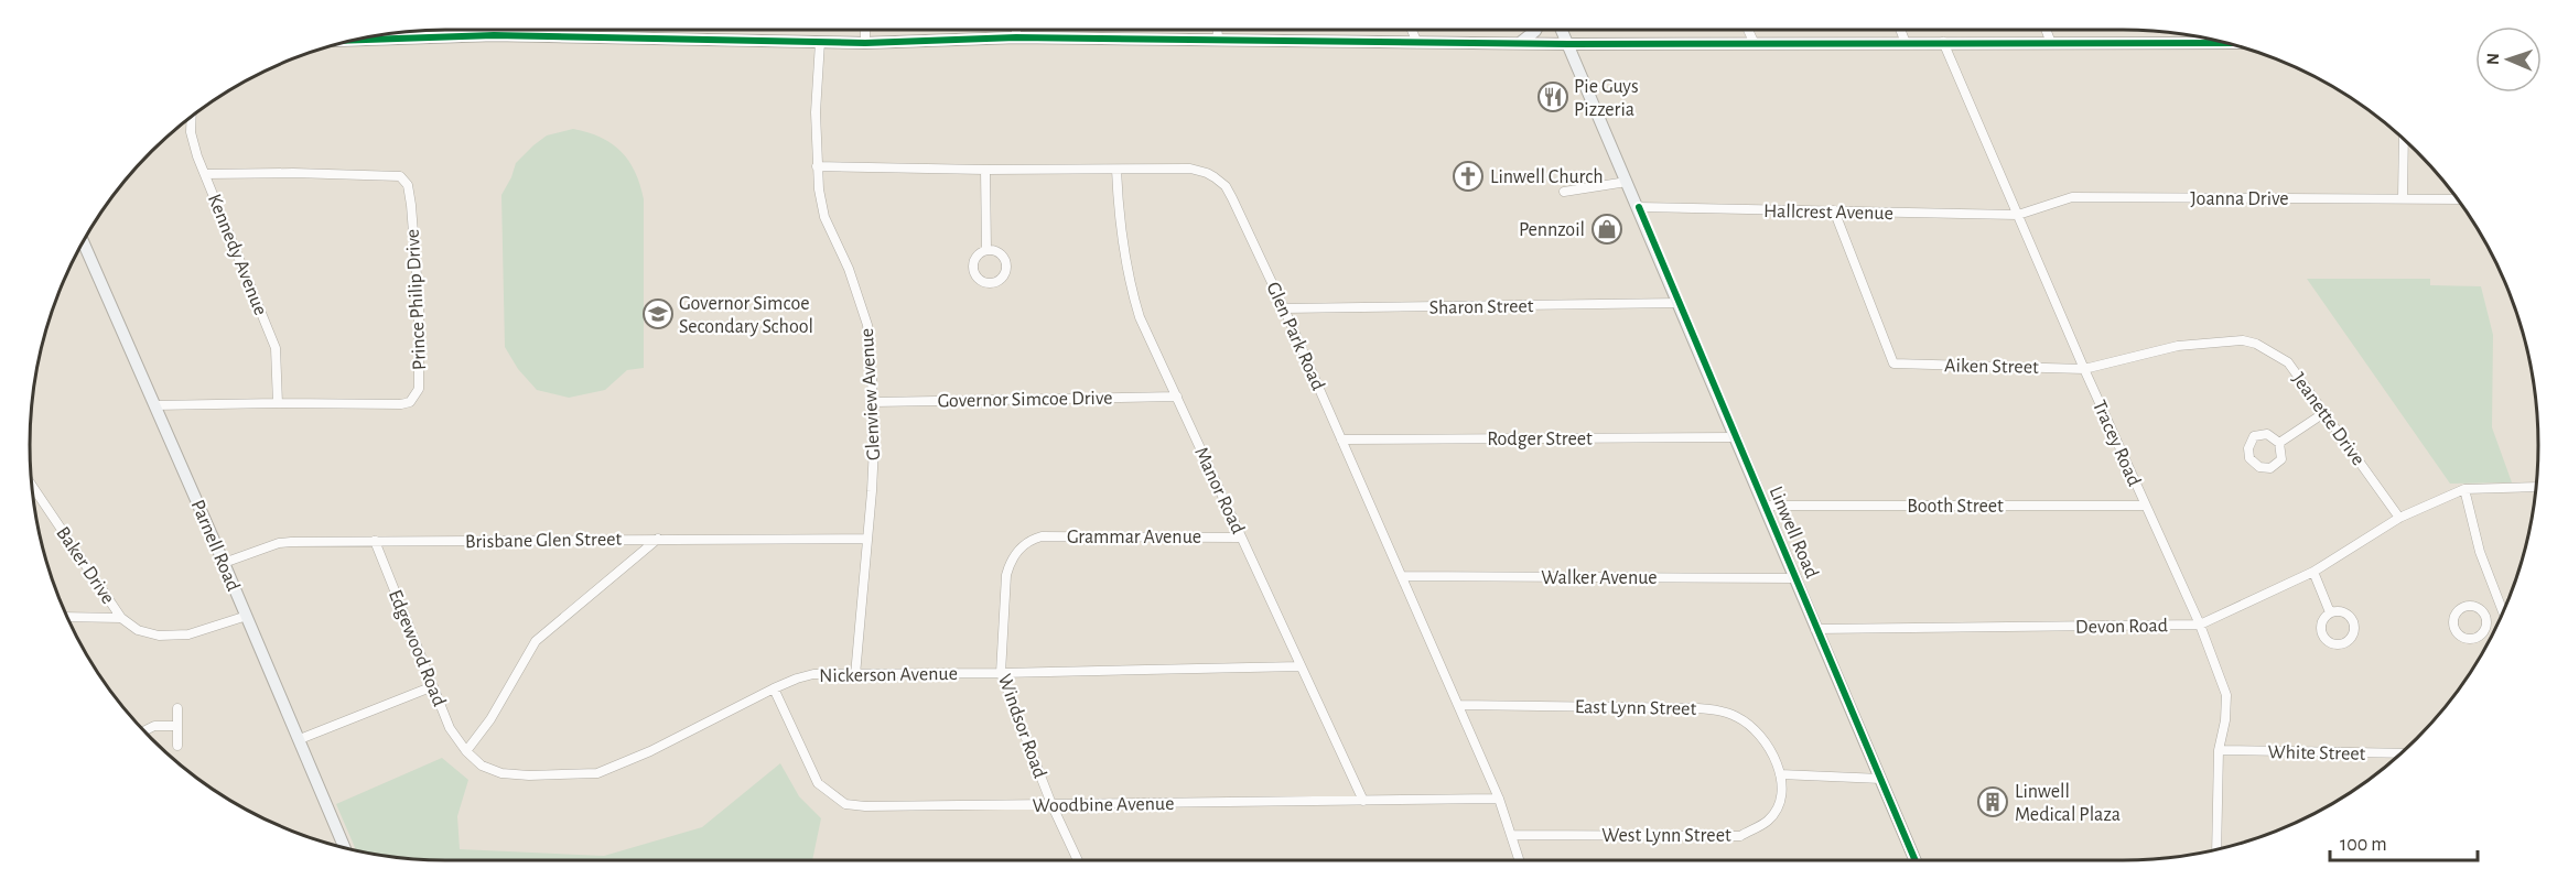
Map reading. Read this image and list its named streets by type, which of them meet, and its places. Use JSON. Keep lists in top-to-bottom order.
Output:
{
  "streets": {
    "street": [
      "Joanna Drive",
      "Hallcrest Avenue",
      "Kennedy Avenue",
      "Prince Philip Drive",
      "Sharon Street",
      "Glen Park Road",
      "Aiken Street",
      "Glenview Avenue",
      "Governor Simcoe Drive",
      "Jeanette Drive",
      "Rodger Street",
      "Tracey Road",
      "Manor Road",
      "Booth Street",
      "Linwell Road",
      "Grammar Avenue",
      "Brisbane Glen Street",
      "Parnell Road",
      "Baker Drive",
      "Walker Avenue",
      "Devon Road",
      "Edgewood Road",
      "Nickerson Avenue",
      "East Lynn Street",
      "Windsor Road",
      "White Street",
      "Woodbine Avenue",
      "West Lynn Street"
    ]
  },
  "crossings": [
    ["Joanna Drive", "Hallcrest Avenue"],
    ["Joanna Drive", "Tracey Road"],
    ["Hallcrest Avenue", "Aiken Street"],
    ["Hallcrest Avenue", "Tracey Road"],
    ["Hallcrest Avenue", "Linwell Road"],
    ["Kennedy Avenue", "Prince Philip Drive"],
    ["Prince Philip Drive", "Parnell Road"],
    ["Sharon Street", "Glen Park Road"],
    ["Sharon Street", "Linwell Road"],
    ["Glen Park Road", "Glenview Avenue"],
    ["Glen Park Road", "Rodger Street"],
    ["Glen Park Road", "Manor Road"],
    ["Glen Park Road", "Walker Avenue"],
    ["Glen Park Road", "East Lynn Street"],
    ["Glen Park Road", "Woodbine Avenue"],
    ["Glen Park Road", "West Lynn Street"],
    ["Aiken Street", "Jeanette Drive"],
    ["Aiken Street", "Tracey Road"],
    ["Glenview Avenue", "Governor Simcoe Drive"],
    ["Glenview Avenue", "Brisbane Glen Street"],
    ["Glenview Avenue", "Nickerson Avenue"],
    ["Governor Simcoe Drive", "Manor Road"],
    ["Jeanette Drive", "Tracey Road"],
    ["Jeanette Drive", "Devon Road"],
    ["Rodger Street", "Linwell Road"],
    ["Tracey Road", "Booth Street"],
    ["Tracey Road", "Devon Road"],
    ["Tracey Road", "White Street"],
    ["Manor Road", "Grammar Avenue"],
    ["Manor Road", "Nickerson Avenue"],
    ["Manor Road", "Woodbine Avenue"],
    ["Booth Street", "Linwell Road"],
    ["Linwell Road", "Walker Avenue"],
    ["Linwell Road", "Devon Road"],
    ["Grammar Avenue", "Windsor Road"],
    ["Brisbane Glen Street", "Parnell Road"],
    ["Brisbane Glen Street", "Edgewood Road"],
    ["Edgewood Road", "Nickerson Avenue"],
    ["Nickerson Avenue", "Windsor Road"],
    ["Nickerson Avenue", "Woodbine Avenue"],
    ["East Lynn Street", "West Lynn Street"],
    ["Windsor Road", "Woodbine Avenue"]
  ],
  "places": {
    "restaurant": ["Pie Guys Pizzeria"],
    "church": ["Linwell Church"],
    "shop": ["Pennzoil"],
    "school or university": ["Governor Simcoe Secondary School"],
    "building": ["Linwell Medical Plaza"]
  },
  "scale_bar": "100 m",
  "north": "left"
}
